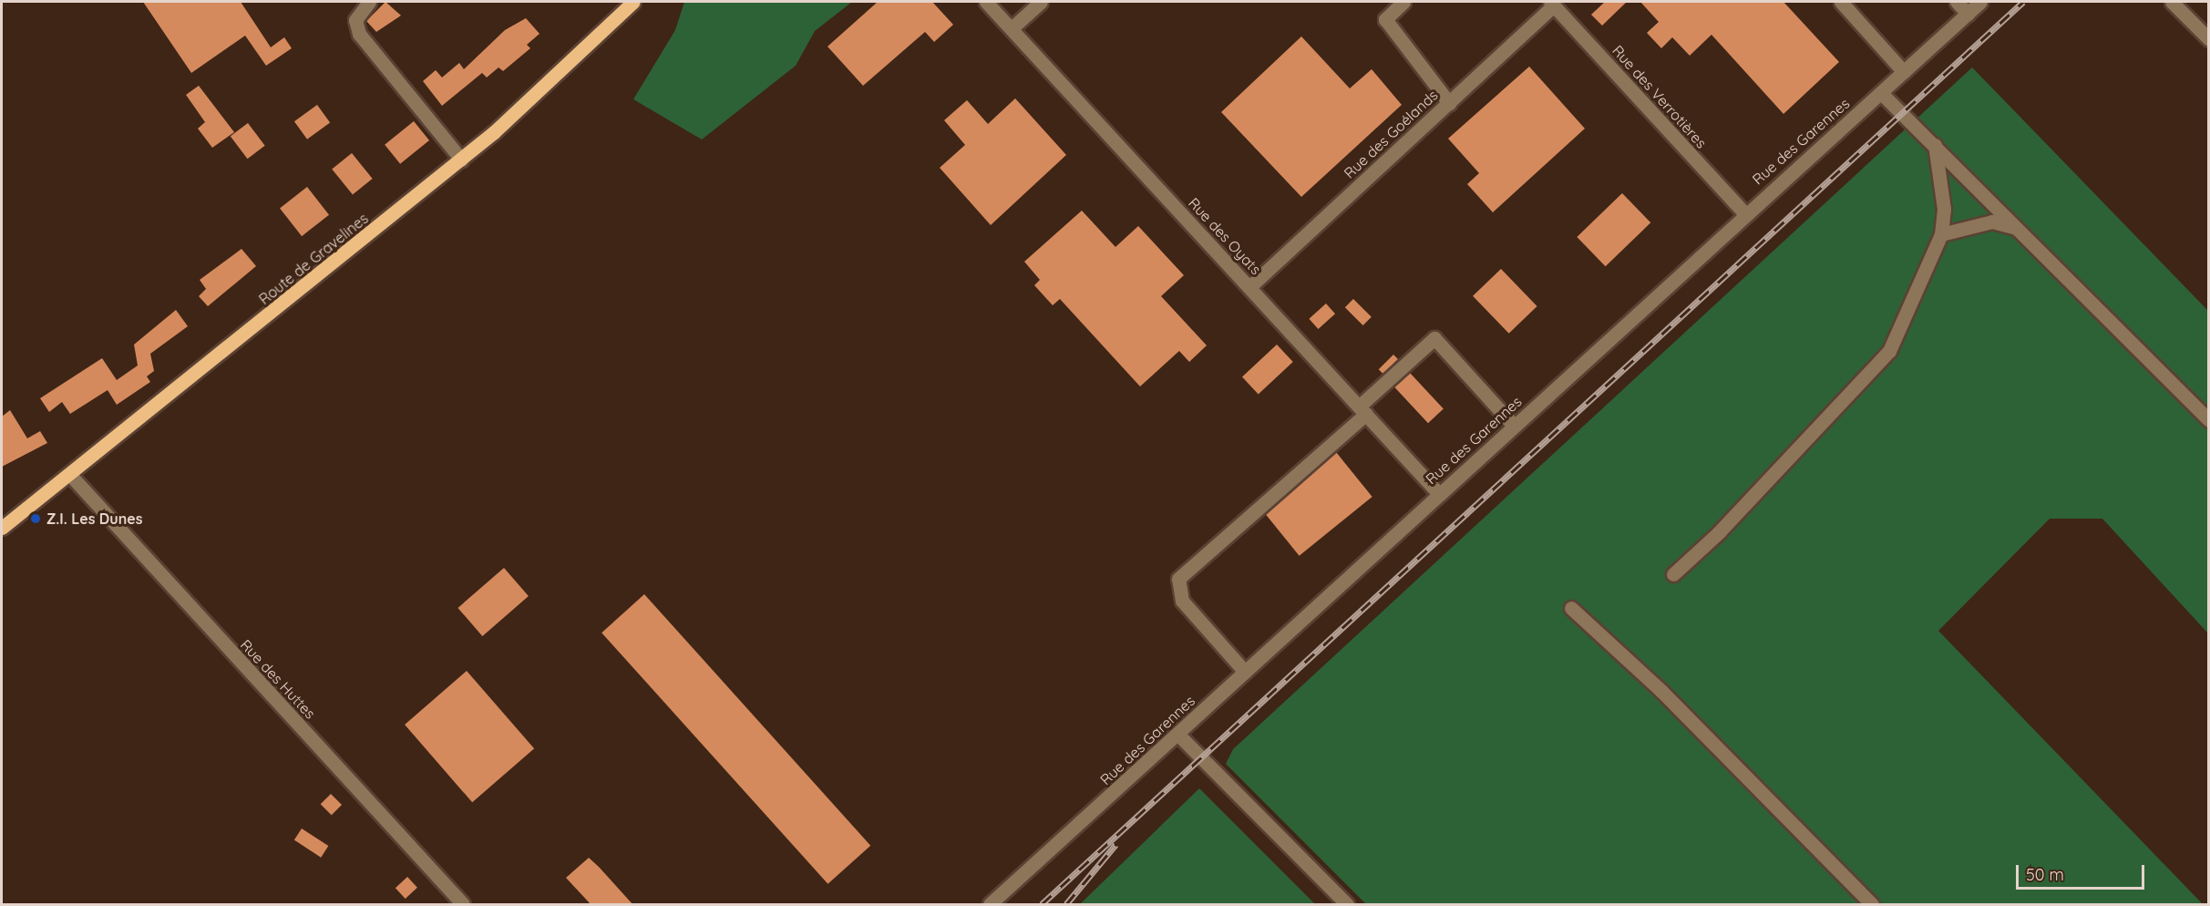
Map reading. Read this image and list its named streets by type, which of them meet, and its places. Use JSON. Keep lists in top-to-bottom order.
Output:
{
  "streets": {
    "main road": ["Route de Gravelines"],
    "street": [
      "Rue des Verrotières",
      "Rue des Goélands",
      "Rue des Garennes",
      "Rue des Oyats",
      "Rue des Huttes"
    ]
  },
  "crossings": [
    ["Rue des Verrotières", "Rue des Goélands"],
    ["Rue des Verrotières", "Rue des Garennes"],
    ["Rue des Goélands", "Rue des Oyats"],
    ["Rue des Garennes", "Rue des Oyats"],
    ["Route de Gravelines", "Rue des Huttes"]
  ],
  "places": ["Z.I. Les Dunes"],
  "scale_bar": "50 m"
}
